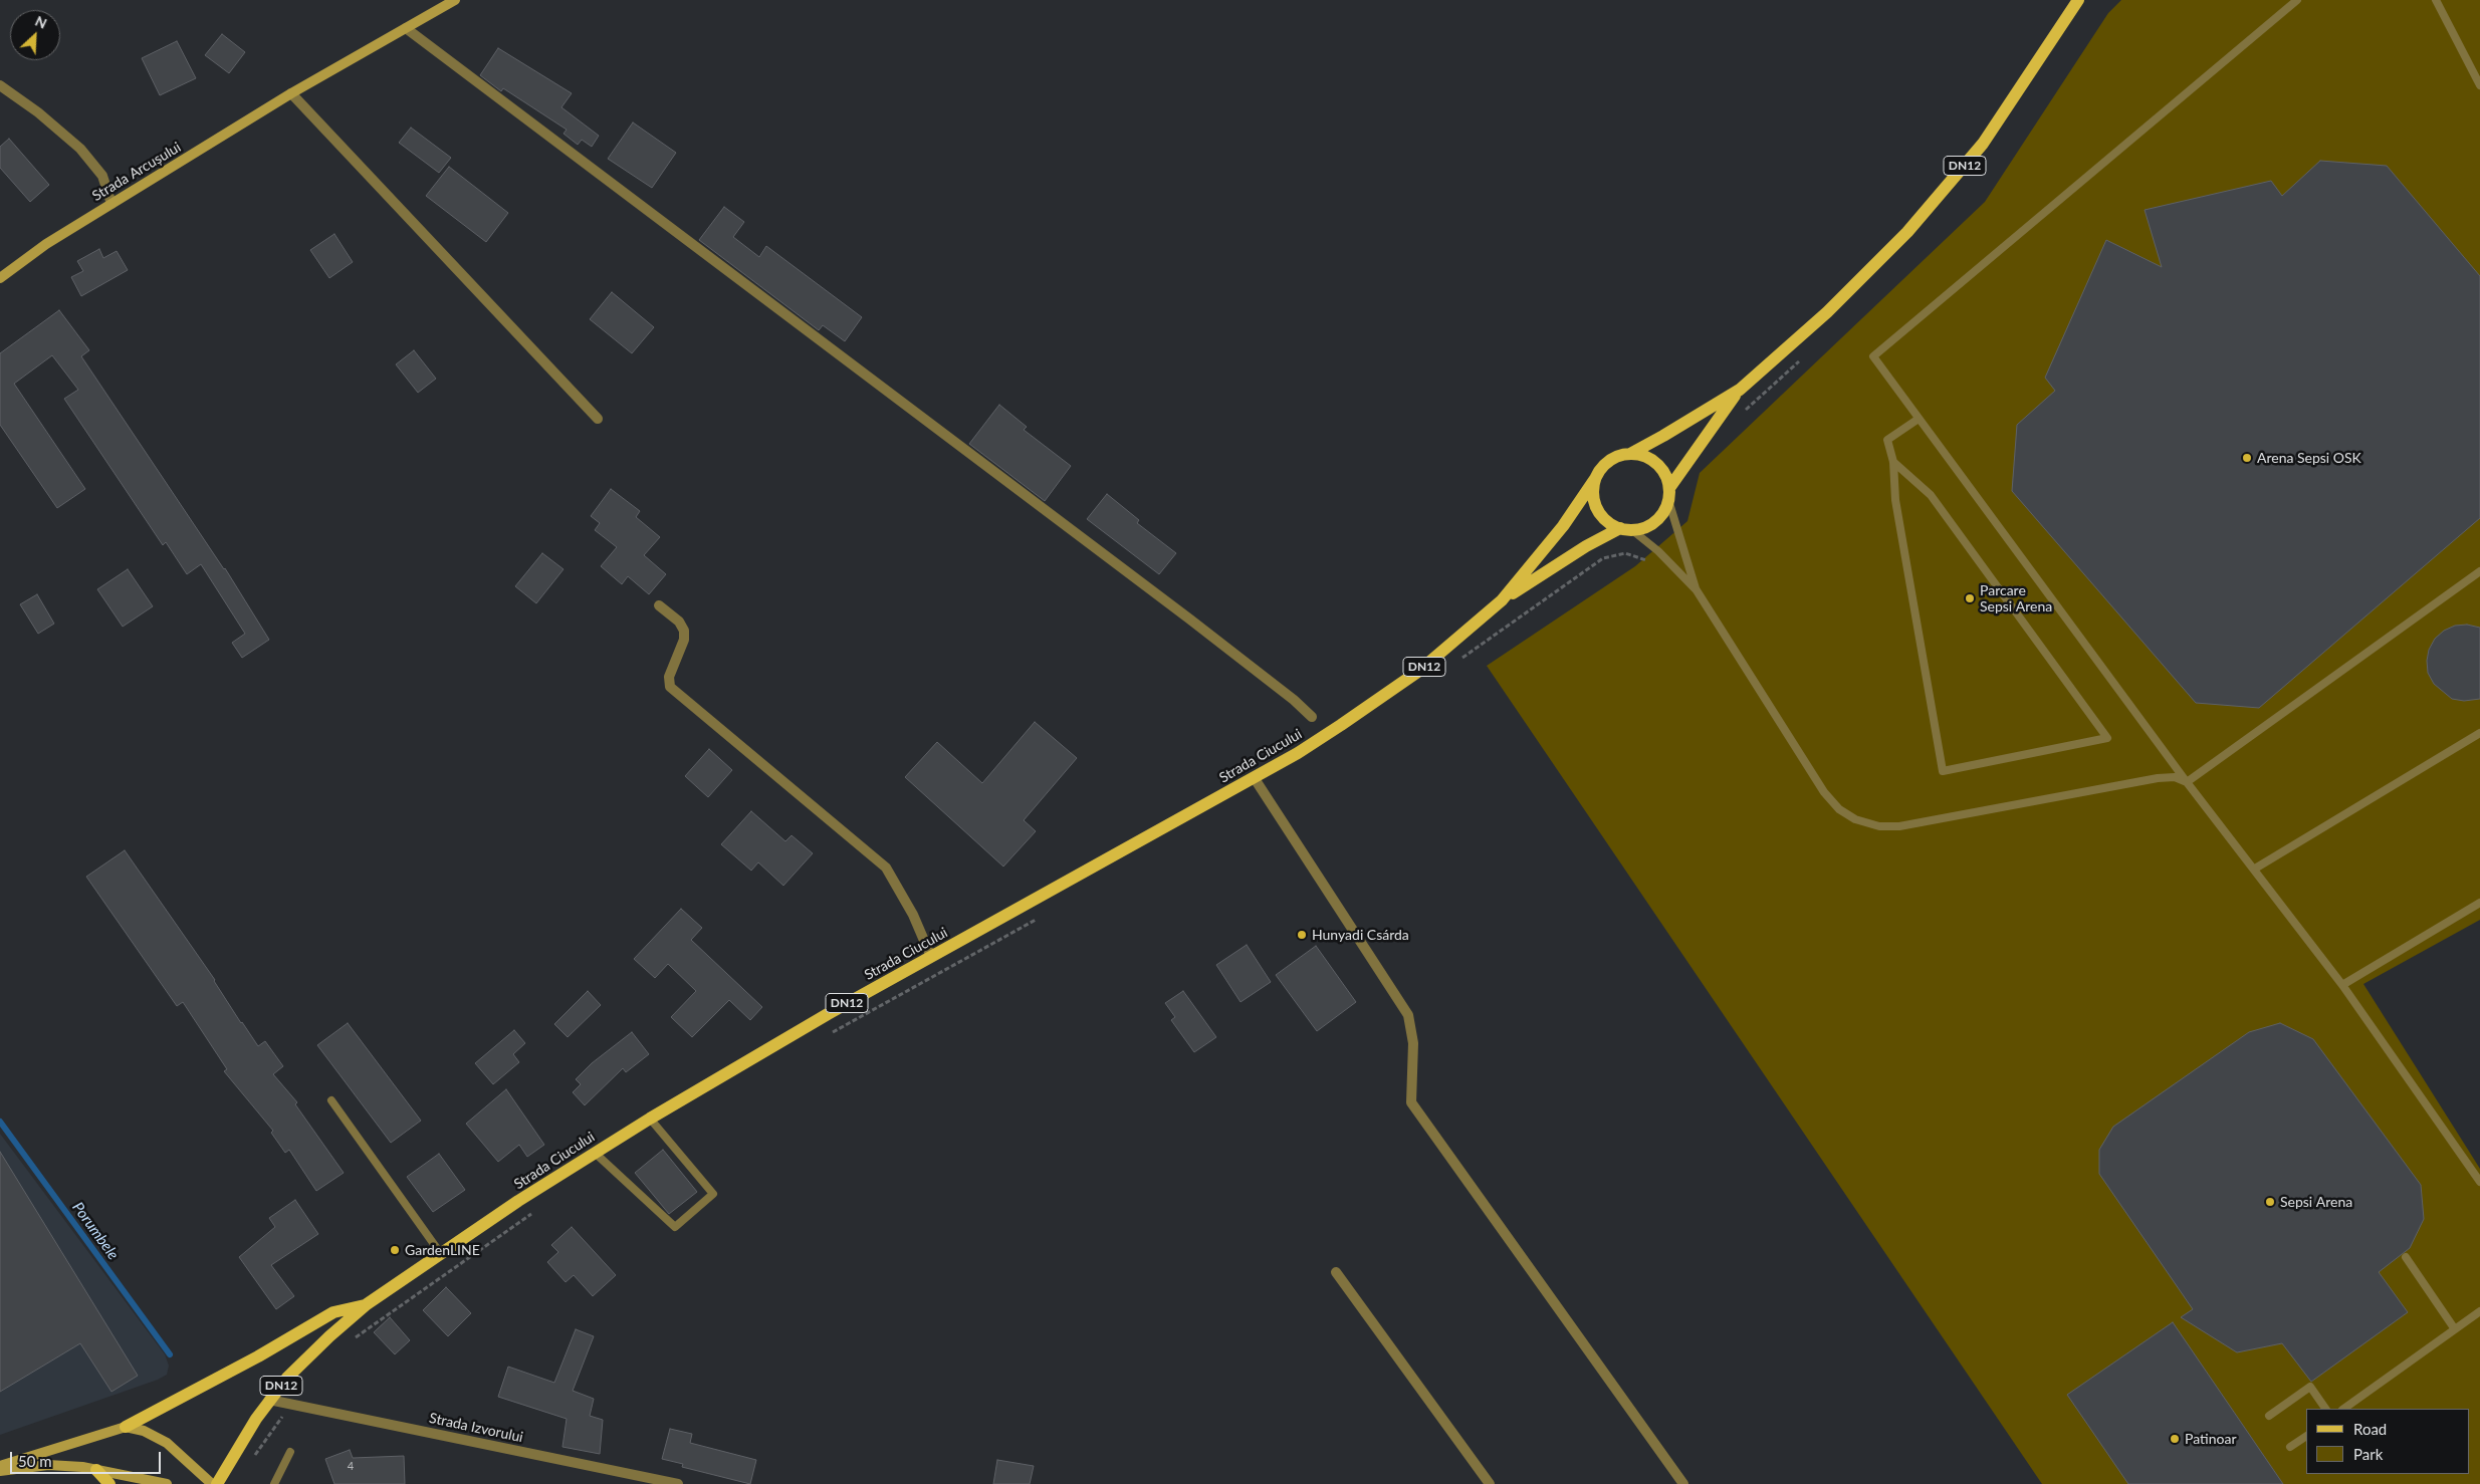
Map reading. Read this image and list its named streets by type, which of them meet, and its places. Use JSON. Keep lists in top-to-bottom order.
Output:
{
  "streets": {
    "main road": ["DN12", "Strada Arcușului", "Strada Ciucului"],
    "street": ["Strada Izvorului"]
  },
  "crossings": [
    ["DN12", "Strada Ciucului"],
    ["DN12", "Strada Izvorului"]
  ],
  "water": ["Porumbele"],
  "places": [
    "Arena Sepsi OSK",
    "Parcare Sepsi Arena",
    "Hunyadi Csárda",
    "Sepsi Arena",
    "GardenLINE",
    "Patinoar"
  ],
  "house_numbers": ["4"],
  "legend": ["Road", "Park"],
  "scale_bar": "50 m",
  "north": "top right"
}
